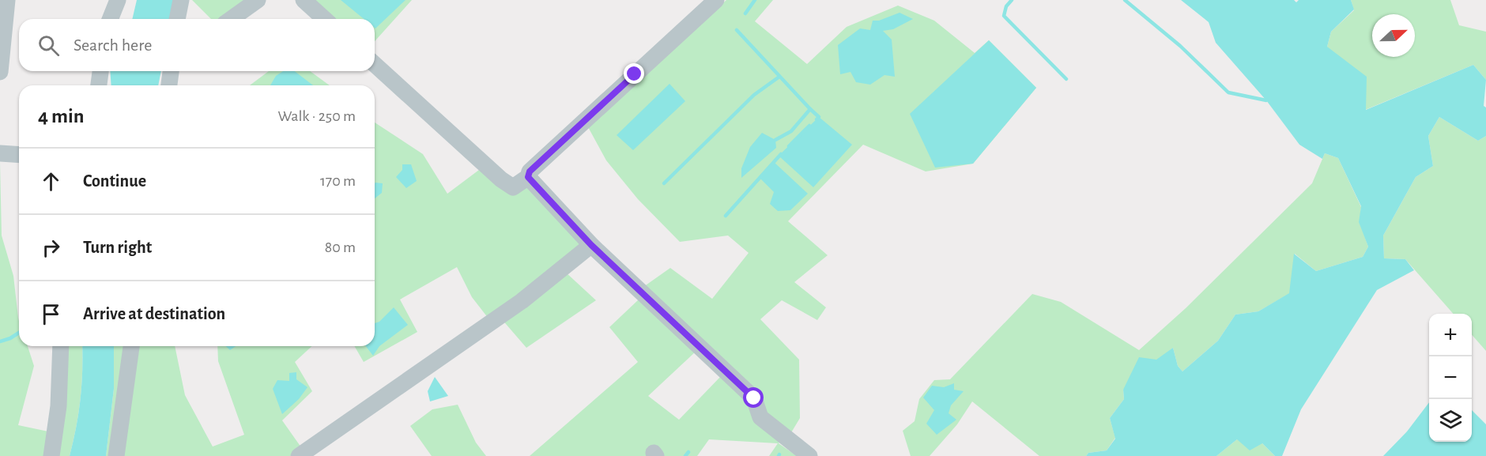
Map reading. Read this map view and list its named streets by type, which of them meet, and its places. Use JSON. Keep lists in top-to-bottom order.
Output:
{
  "north": "right",
  "page": {
    "search": "Search here",
    "heading": ["4 min", "Walk · 250 m"],
    "list": [
      ["Continue", "170 m"],
      ["Turn right", "80 m"],
      "Arrive at destination"
    ],
    "map_buttons": ["+", "−"]
  }
}
